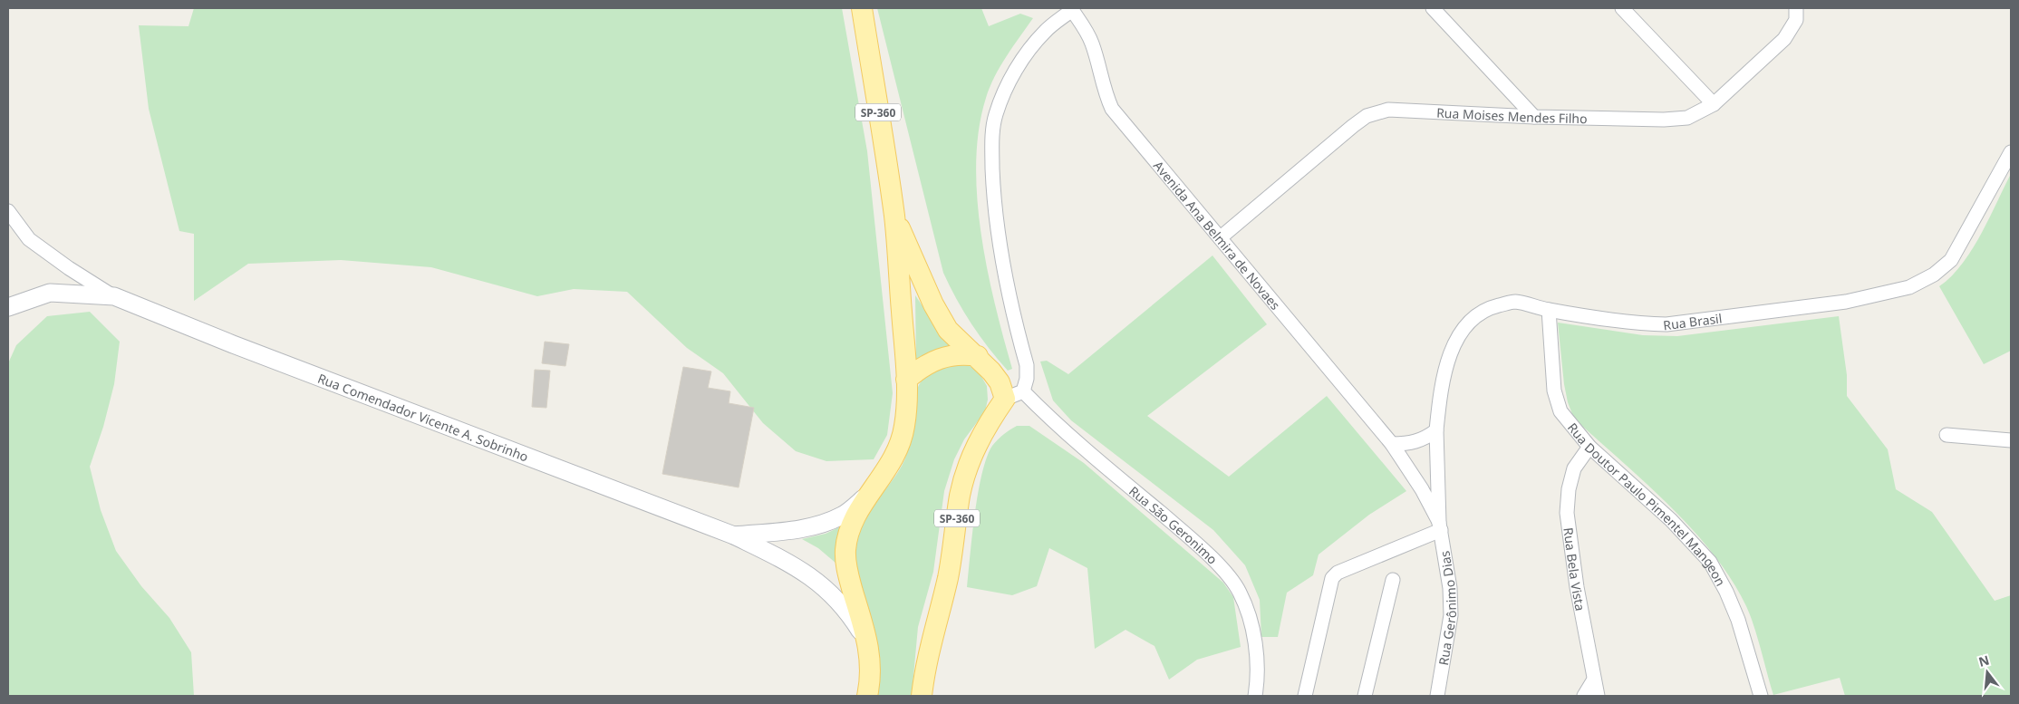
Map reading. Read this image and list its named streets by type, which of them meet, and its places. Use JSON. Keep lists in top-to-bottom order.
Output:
{
  "streets": {
    "main road": ["SP-360"],
    "street": [
      "Rua Moises Mendes Filho",
      "Avenida Ana Belmira de Novaes",
      "Rua Brasil",
      "Rua Comendador Vicente A. Sobrinho",
      "Rua Doutor Paulo Pimentel Mangeon",
      "Rua São Geronimo",
      "Rua Bela Vista",
      "Rua Gerônimo Dias"
    ]
  },
  "crossings": [
    ["SP-360", "Rua Comendador Vicente A. Sobrinho"],
    ["SP-360", "Rua São Geronimo"],
    ["Rua Moises Mendes Filho", "Avenida Ana Belmira de Novaes"],
    ["Avenida Ana Belmira de Novaes", "Rua Brasil"],
    ["Avenida Ana Belmira de Novaes", "Rua Gerônimo Dias"],
    ["Rua Brasil", "Rua Doutor Paulo Pimentel Mangeon"],
    ["Rua Brasil", "Rua Gerônimo Dias"],
    ["Rua Doutor Paulo Pimentel Mangeon", "Rua Bela Vista"]
  ],
  "north": "top"
}
